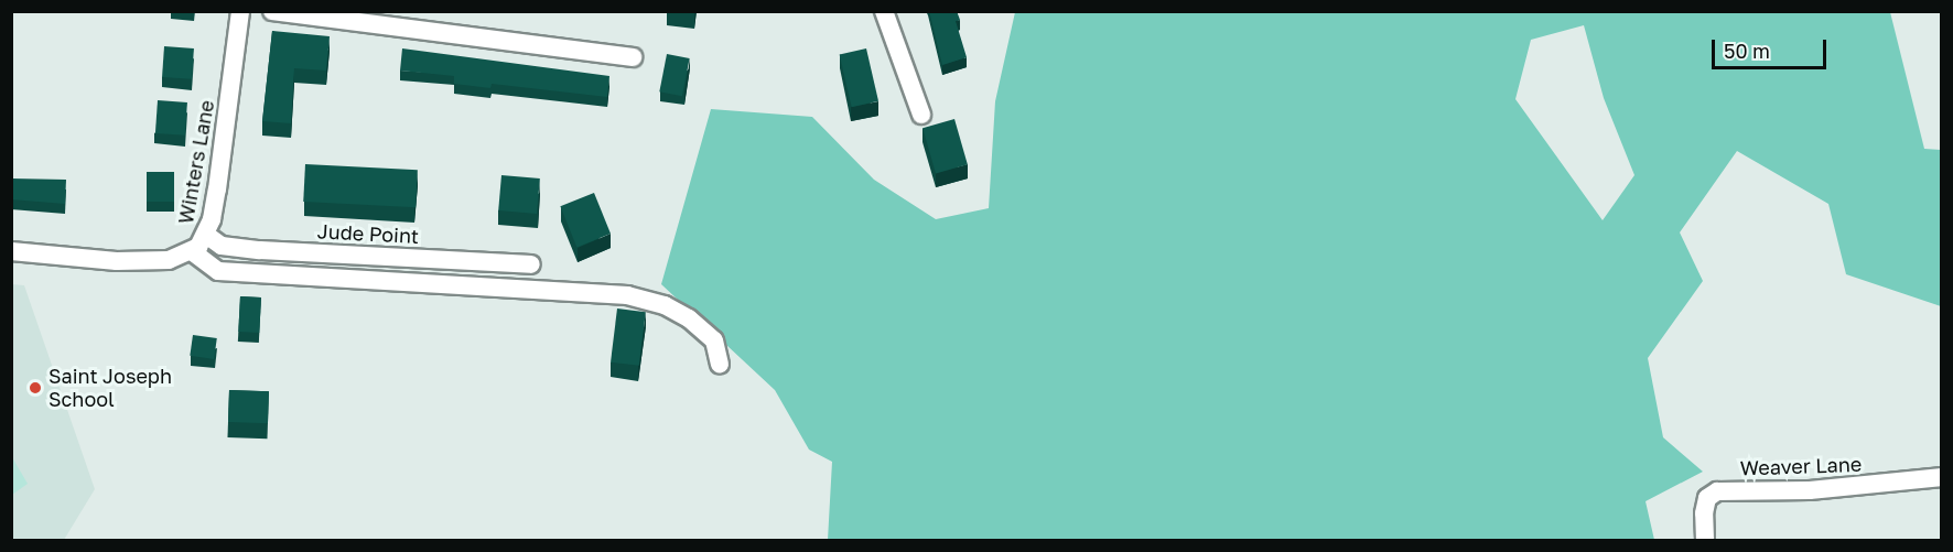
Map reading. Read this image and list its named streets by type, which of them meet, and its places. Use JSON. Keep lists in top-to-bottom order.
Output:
{
  "streets": {
    "street": ["Winters Lane", "Jude Point", "Weaver Lane"]
  },
  "crossings": [
    ["Winters Lane", "Jude Point"]
  ],
  "places": ["Saint Joseph School"],
  "scale_bar": "50 m"
}
